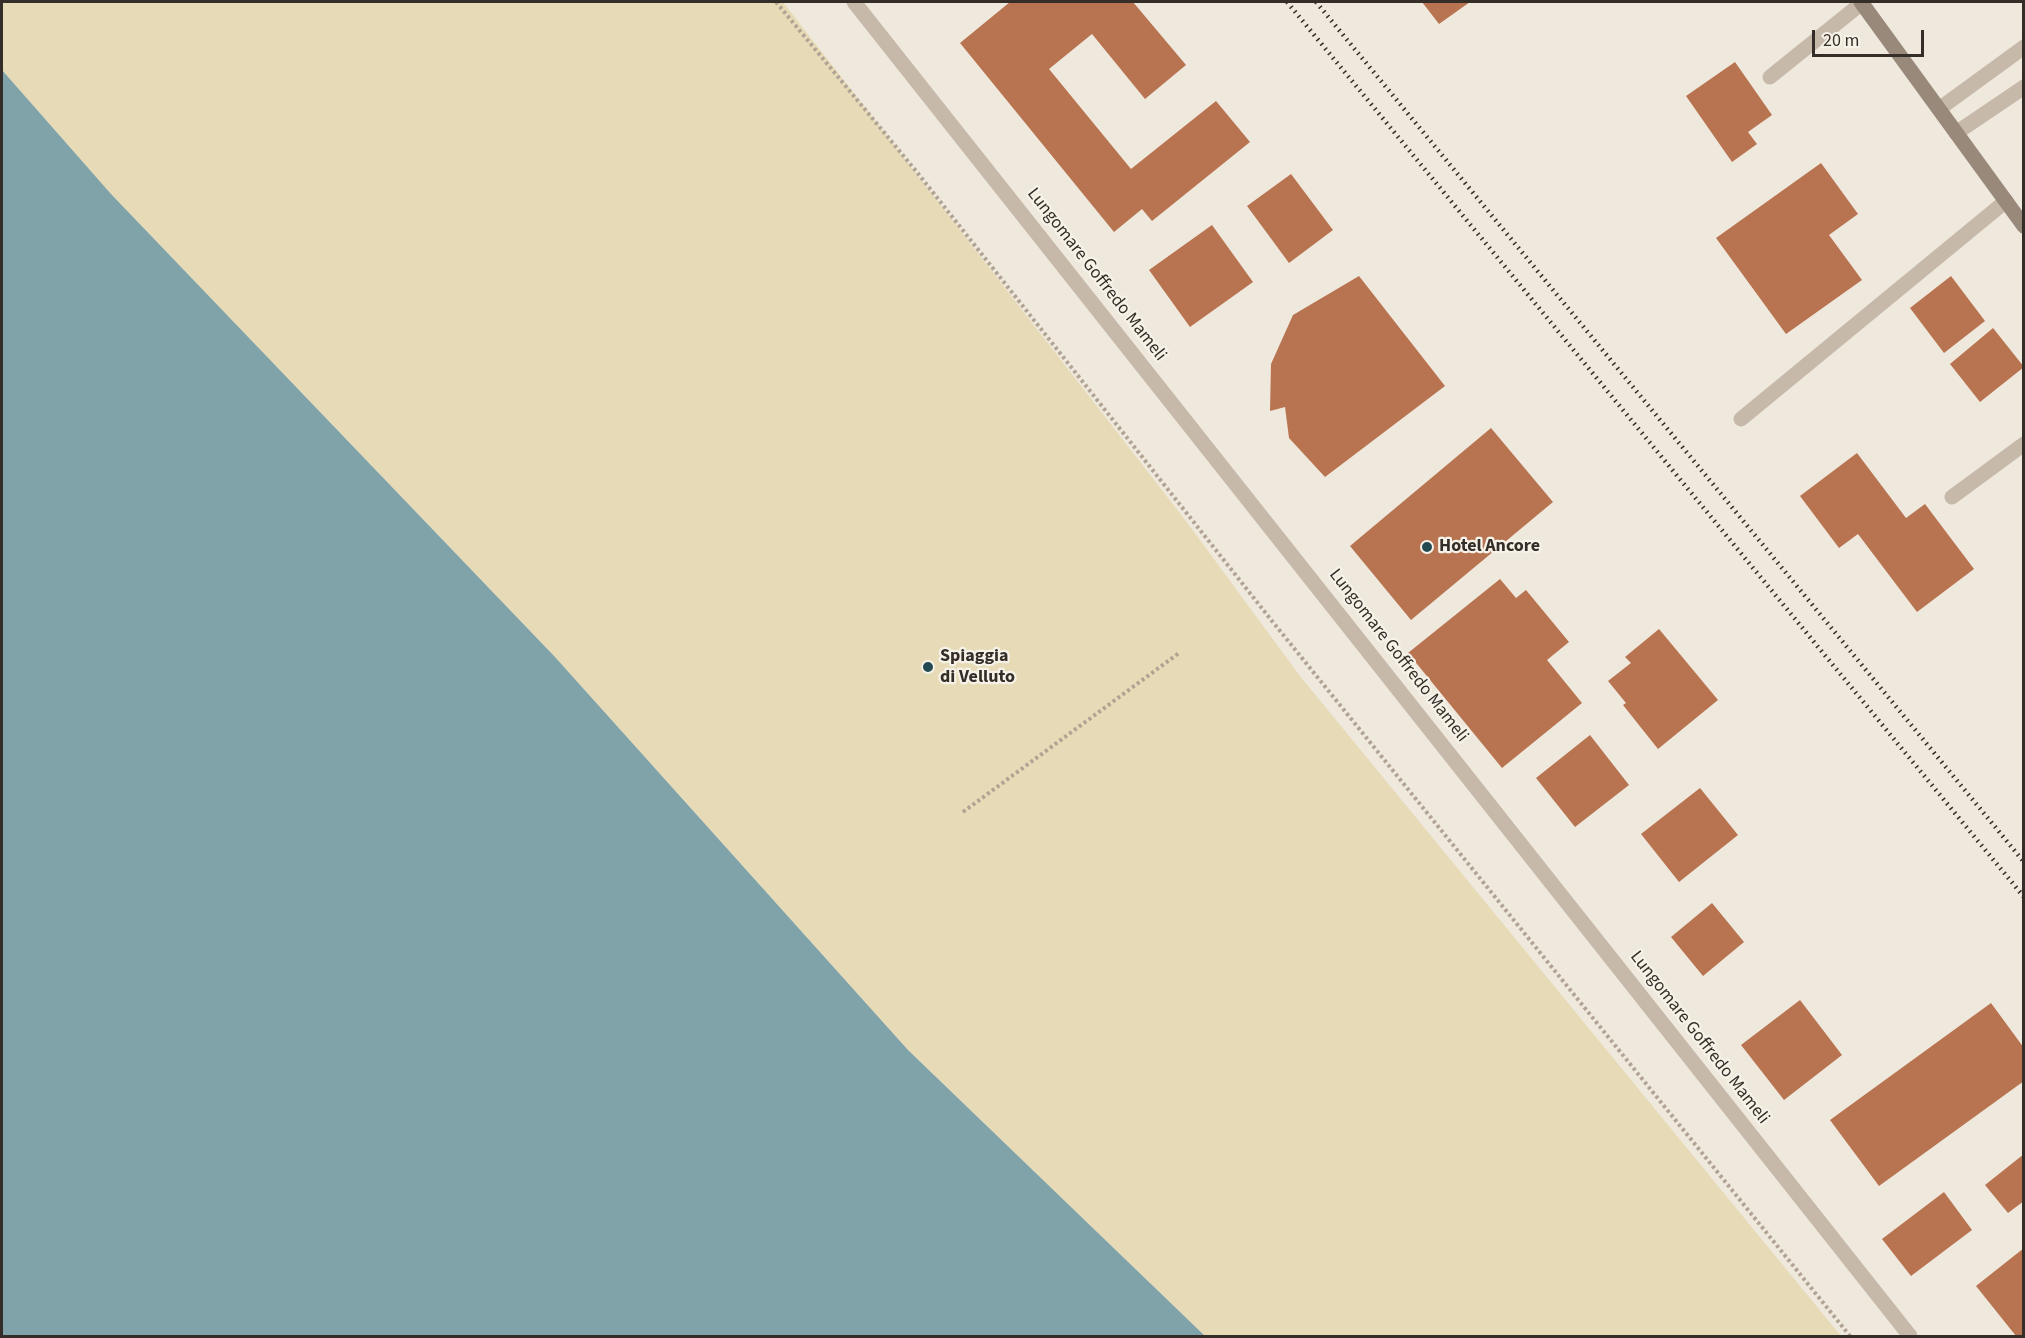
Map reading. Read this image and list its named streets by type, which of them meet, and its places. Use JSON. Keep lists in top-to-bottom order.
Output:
{
  "streets": {
    "street": ["Lungomare Goffredo Mameli"]
  },
  "places": ["Hotel Ancore", "Spiaggia di Velluto"],
  "scale_bar": "20 m"
}
